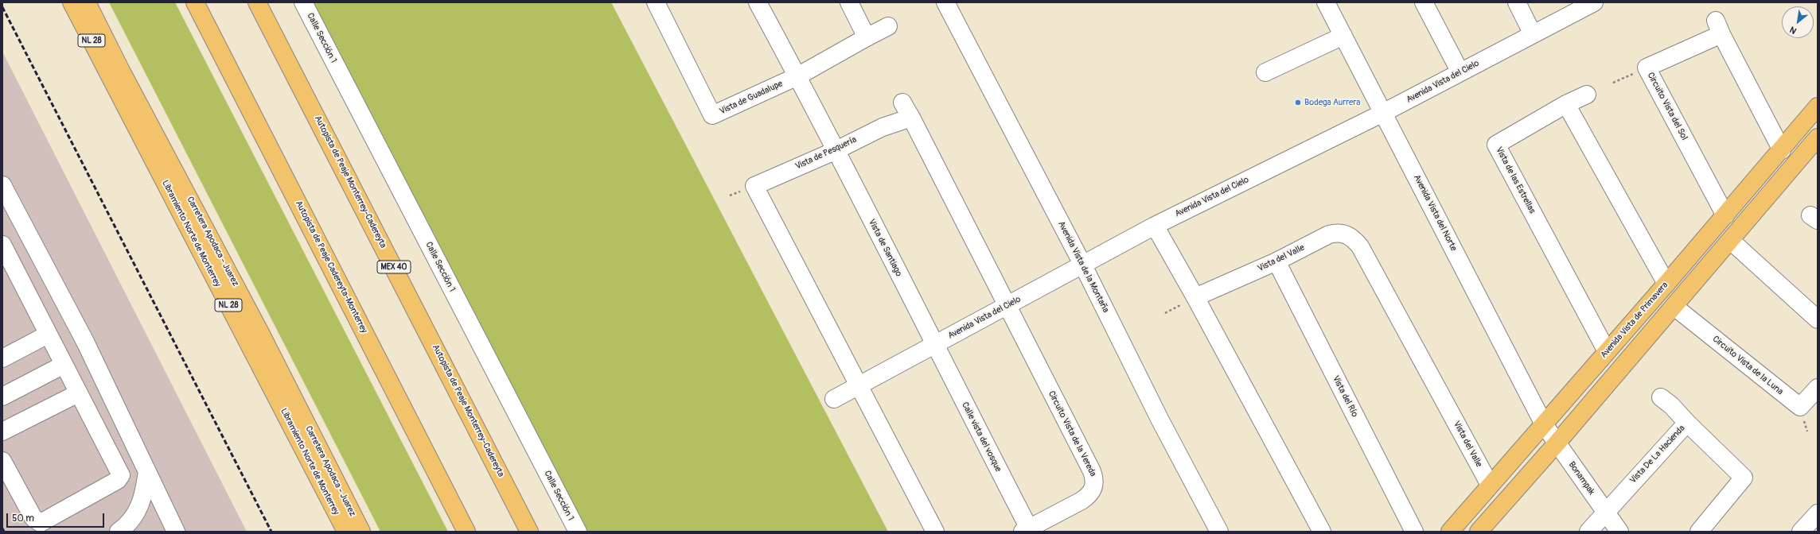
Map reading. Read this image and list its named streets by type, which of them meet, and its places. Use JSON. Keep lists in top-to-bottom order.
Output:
{
  "streets": {
    "main road": [
      "NL 28",
      "Autopista de Peaje Monterrey-Cadereyta",
      "Libramiento Norte de Monterrey",
      "Carretera Apodaca - Juarez",
      "Autopista de Peaje Cadereyta-Monterrey",
      "MEX 40",
      "Avenida Vista de Primavera"
    ],
    "street": [
      "Calle Sección 1",
      "Avenida Vista del Cielo",
      "Vista de Guadalupe",
      "Circuito Vista del Sol",
      "Vista de Pesquería",
      "Vista de las Estrellas",
      "Avenida Vista del Norte",
      "Vista de Santiago",
      "Vista del Valle",
      "Avenida Vista de la Montaña",
      "Circuito Vista de la Luna",
      "Vista del Río",
      "Circuito Vista de la Vereda",
      "Calle vista del vosque",
      "Vista De La Hacienda",
      "Bonampak"
    ]
  },
  "crossings": [
    ["Avenida Vista del Cielo", "Vista de Pesquería"],
    ["Avenida Vista del Cielo", "Avenida Vista del Norte"],
    ["Avenida Vista del Cielo", "Vista de Santiago"],
    ["Avenida Vista del Cielo", "Avenida Vista de la Montaña"],
    ["Avenida Vista del Cielo", "Circuito Vista de la Vereda"],
    ["Avenida Vista del Cielo", "Calle vista del vosque"],
    ["Vista de Guadalupe", "Vista de Santiago"],
    ["Circuito Vista del Sol", "Avenida Vista de Primavera"],
    ["Vista de Pesquería", "Vista de Santiago"],
    ["Vista de las Estrellas", "Avenida Vista de Primavera"],
    ["Avenida Vista del Norte", "Avenida Vista de Primavera"],
    ["Avenida Vista del Norte", "Bonampak"],
    ["Vista de Santiago", "Calle vista del vosque"],
    ["Vista del Valle", "Avenida Vista de Primavera"],
    ["Vista del Valle", "Vista del Río"],
    ["Avenida Vista de Primavera", "Bonampak"],
    ["Circuito Vista de la Vereda", "Calle vista del vosque"],
    ["Vista De La Hacienda", "Bonampak"]
  ],
  "places": ["Bodega Aurrera"],
  "scale_bar": "50 m",
  "north": "bottom left"
}
